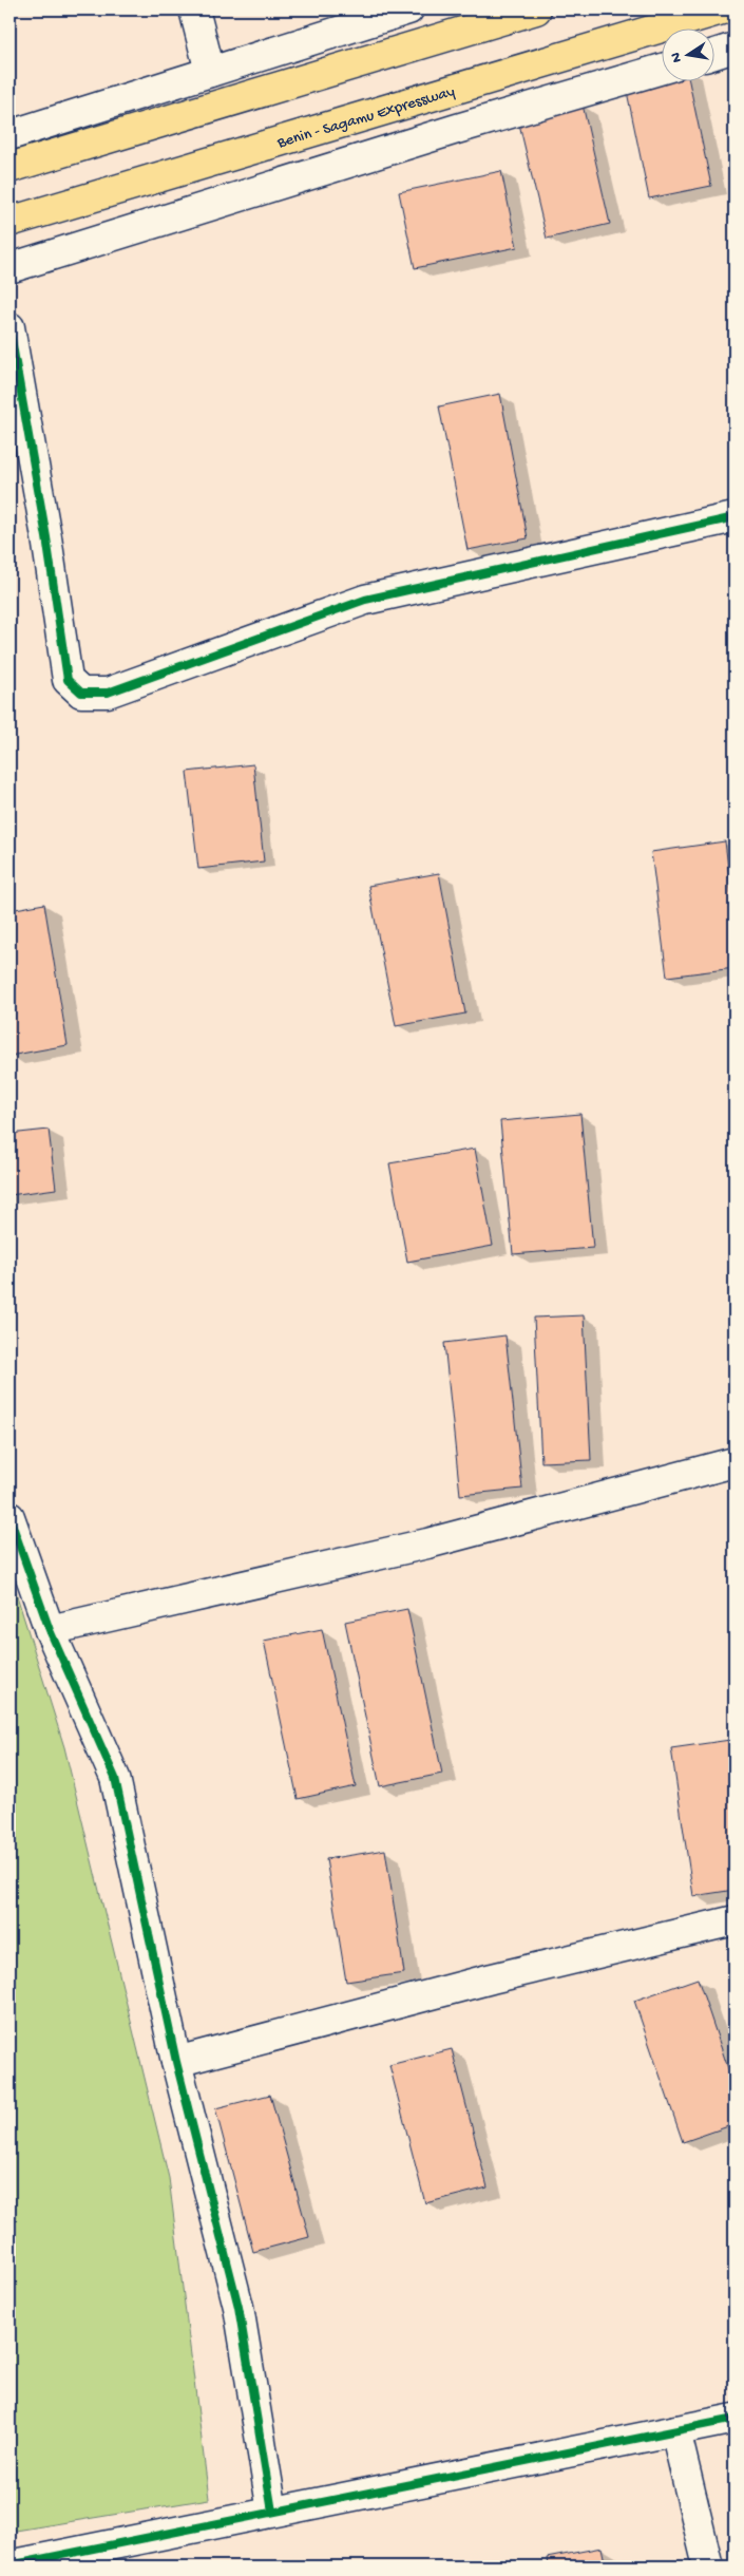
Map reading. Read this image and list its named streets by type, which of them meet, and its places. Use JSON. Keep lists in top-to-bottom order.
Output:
{
  "streets": {
    "highway": ["Benin - Sagamu Expressway"]
  },
  "north": "left"
}
